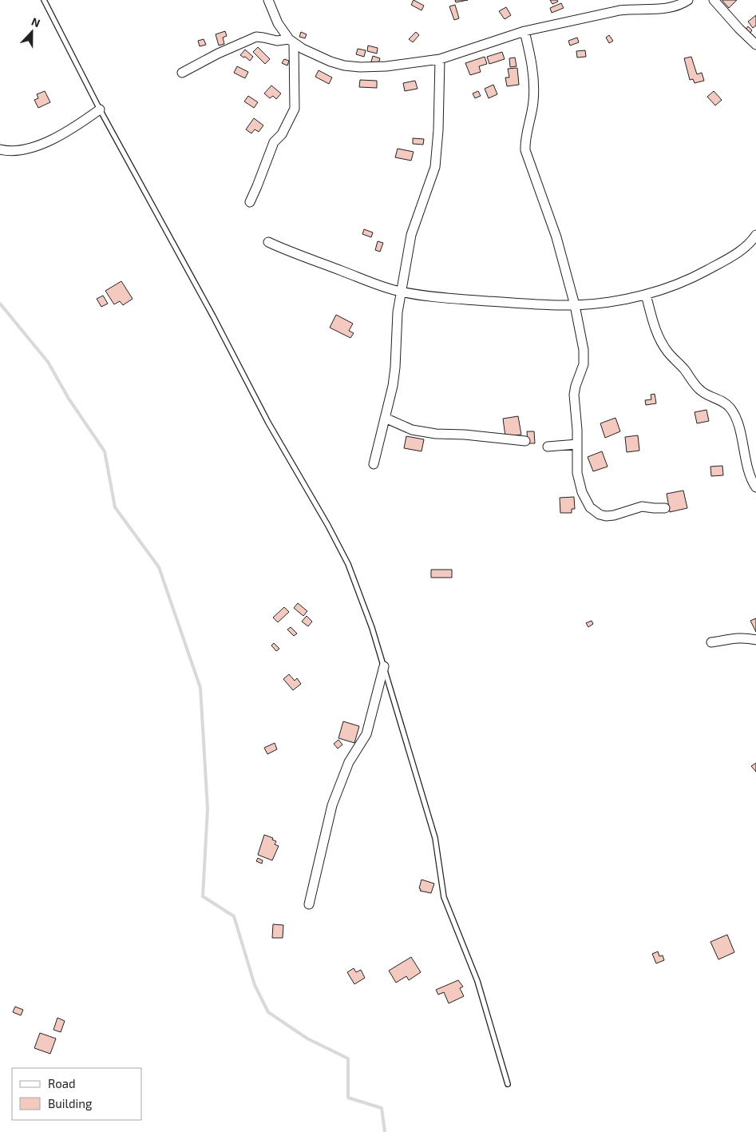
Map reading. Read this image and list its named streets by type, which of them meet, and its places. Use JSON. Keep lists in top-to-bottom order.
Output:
{
  "legend": ["Road", "Building"],
  "north": "top"
}
